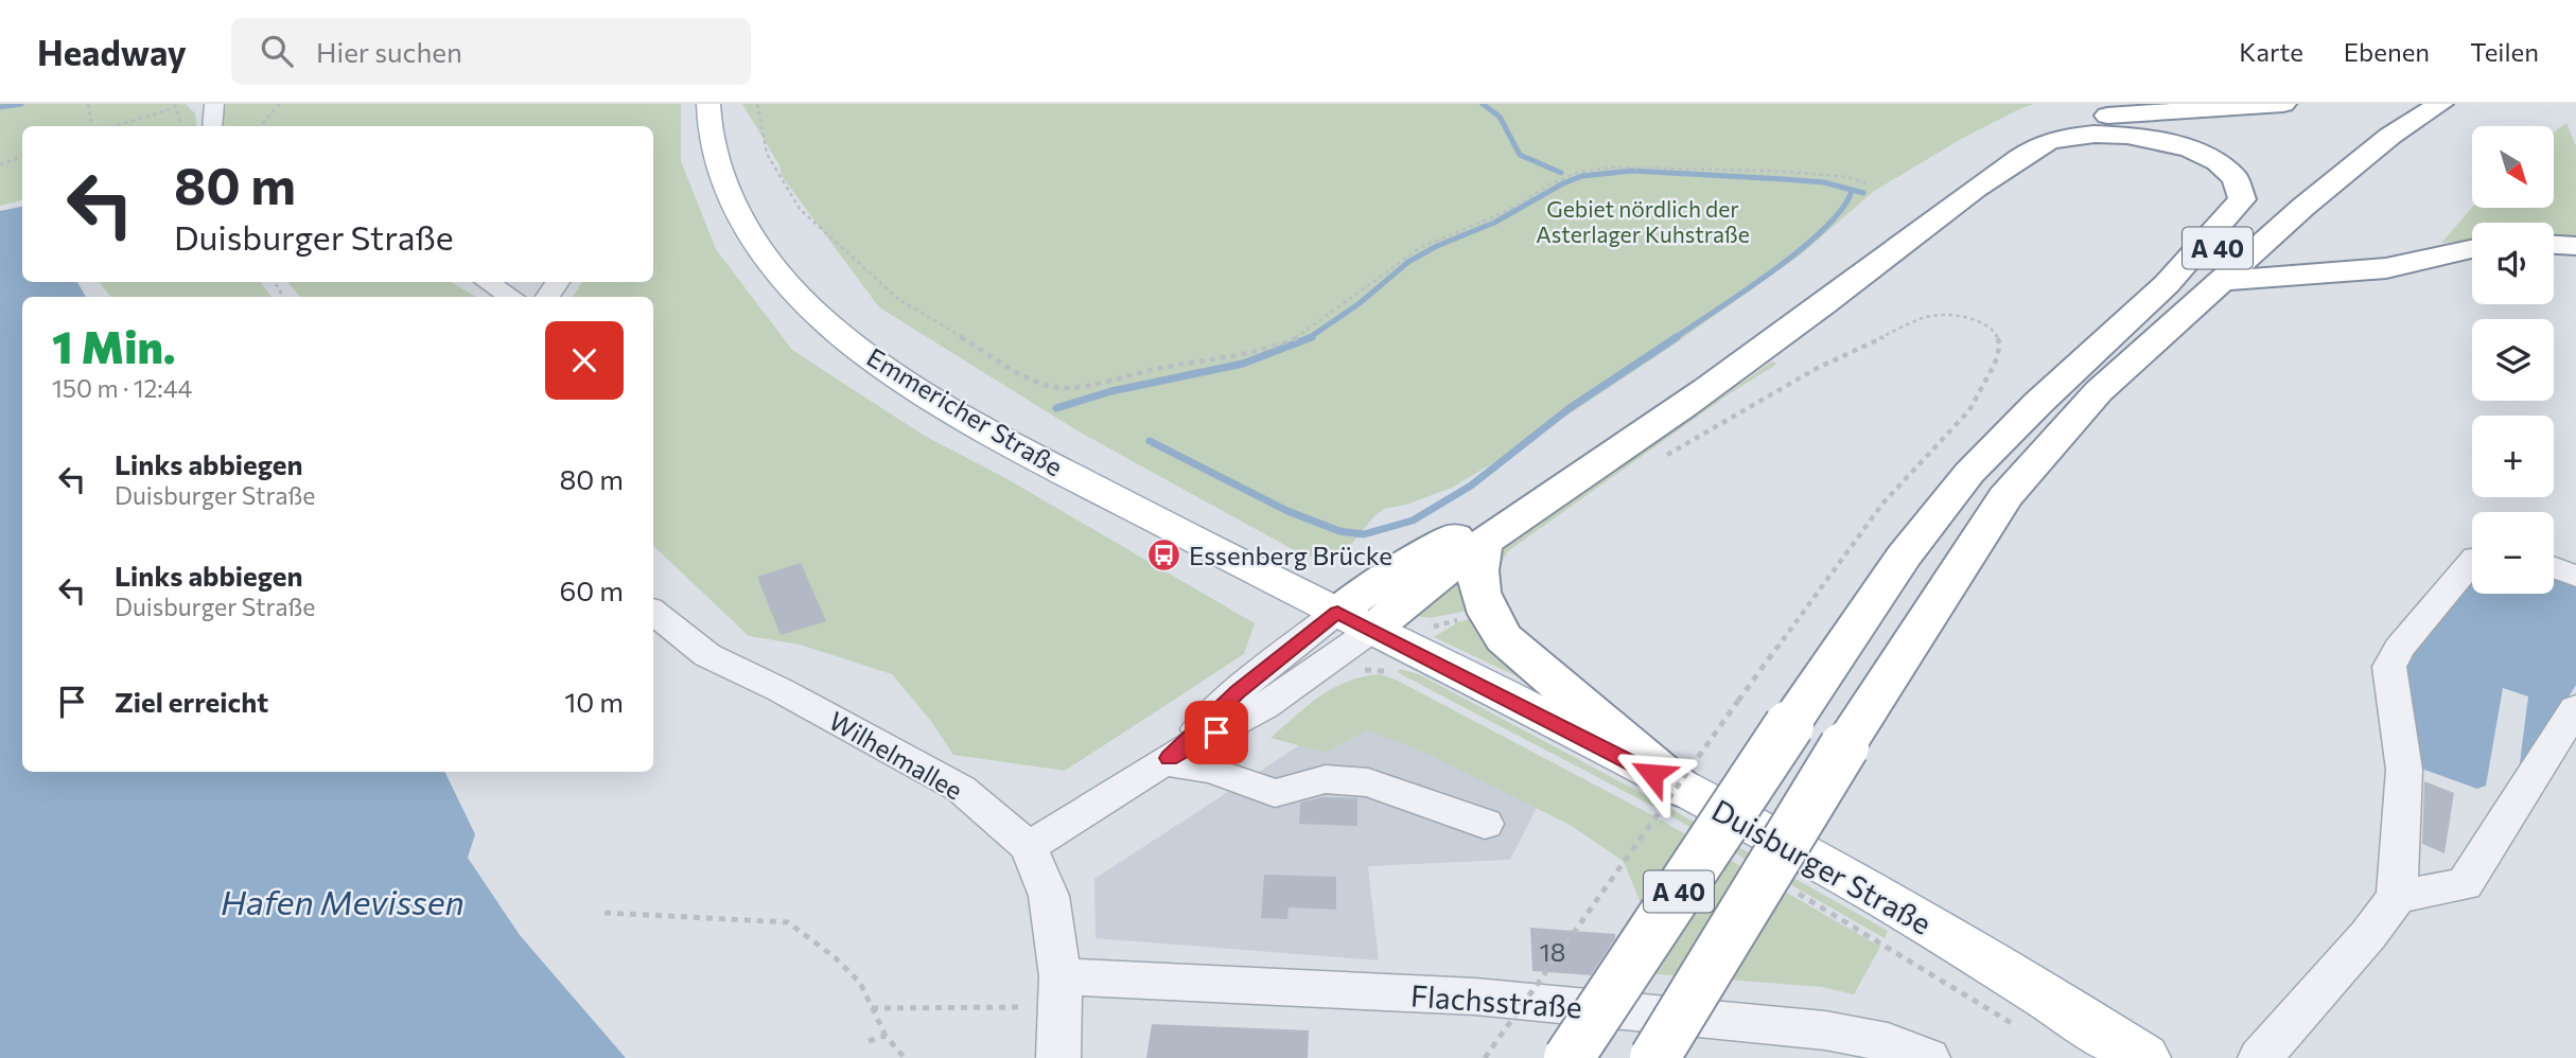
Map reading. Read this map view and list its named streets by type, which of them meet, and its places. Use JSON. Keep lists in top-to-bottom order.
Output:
{
  "streets": {
    "highway": ["A 40"],
    "main road": ["Emmericher Straße", "Duisburger Straße"],
    "street": ["Wilhelmallee", "Flachsstraße"]
  },
  "crossings": [
    ["Emmericher Straße", "Duisburger Straße"],
    ["Wilhelmallee", "Flachsstraße"]
  ],
  "water": ["Hafen Mevissen"],
  "parks": ["Gebiet nördlich der Asterlager Kuhstraße"],
  "places": {
    "bus stop": ["Essenberg Brücke"]
  },
  "house_numbers": ["18"],
  "north": "bottom right",
  "page": {
    "header": "Headway",
    "search": "Hier suchen",
    "nav": ["Karte", "Ebenen", "Teilen"],
    "map_buttons": ["+", "−"],
    "turn": ["80 m", "Duisburger Straße"],
    "heading": ["1 Min.", "150 m · 12:44"],
    "list": [
      {
        "name": "Links abbiegen",
        "note": "Duisburger Straße",
        "value": "80 m"
      },
      {
        "name": "Links abbiegen",
        "note": "Duisburger Straße",
        "value": "60 m"
      },
      {
        "name": "Ziel erreicht",
        "value": "10 m"
      }
    ]
  }
}
